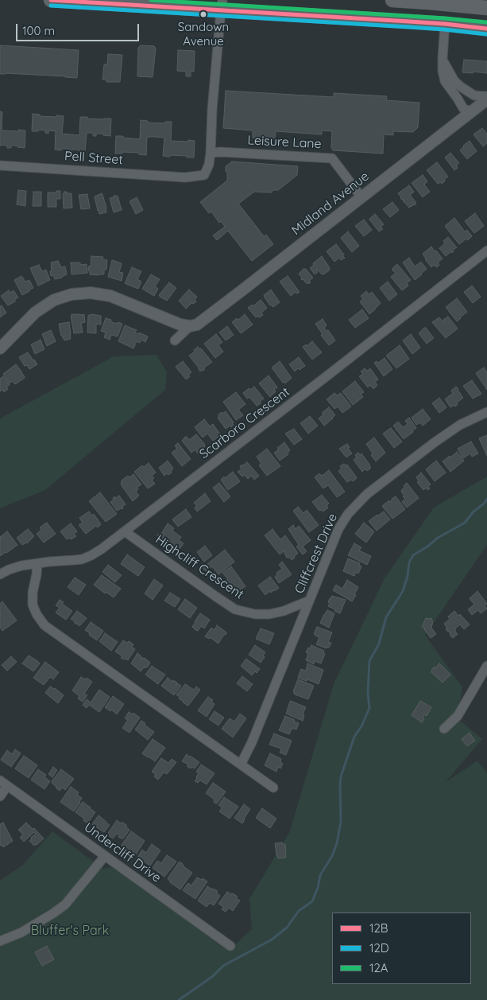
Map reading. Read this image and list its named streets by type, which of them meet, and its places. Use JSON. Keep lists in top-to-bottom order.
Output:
{
  "streets": {
    "street": [
      "Leisure Lane",
      "Pell Street",
      "Midland Avenue",
      "Scarboro Crescent",
      "Cliffcrest Drive",
      "Highcliff Crescent",
      "Undercliff Drive"
    ]
  },
  "crossings": [
    ["Leisure Lane", "Pell Street"],
    ["Leisure Lane", "Midland Avenue"],
    ["Scarboro Crescent", "Highcliff Crescent"],
    ["Cliffcrest Drive", "Highcliff Crescent"]
  ],
  "parks": ["Bluffer's Park"],
  "places": ["Sandown Avenue"],
  "lines": ["transit line 12B", "transit line 12A", "transit line 12D"],
  "legend": ["12B", "12D", "12A"],
  "scale_bar": "100 m"
}
